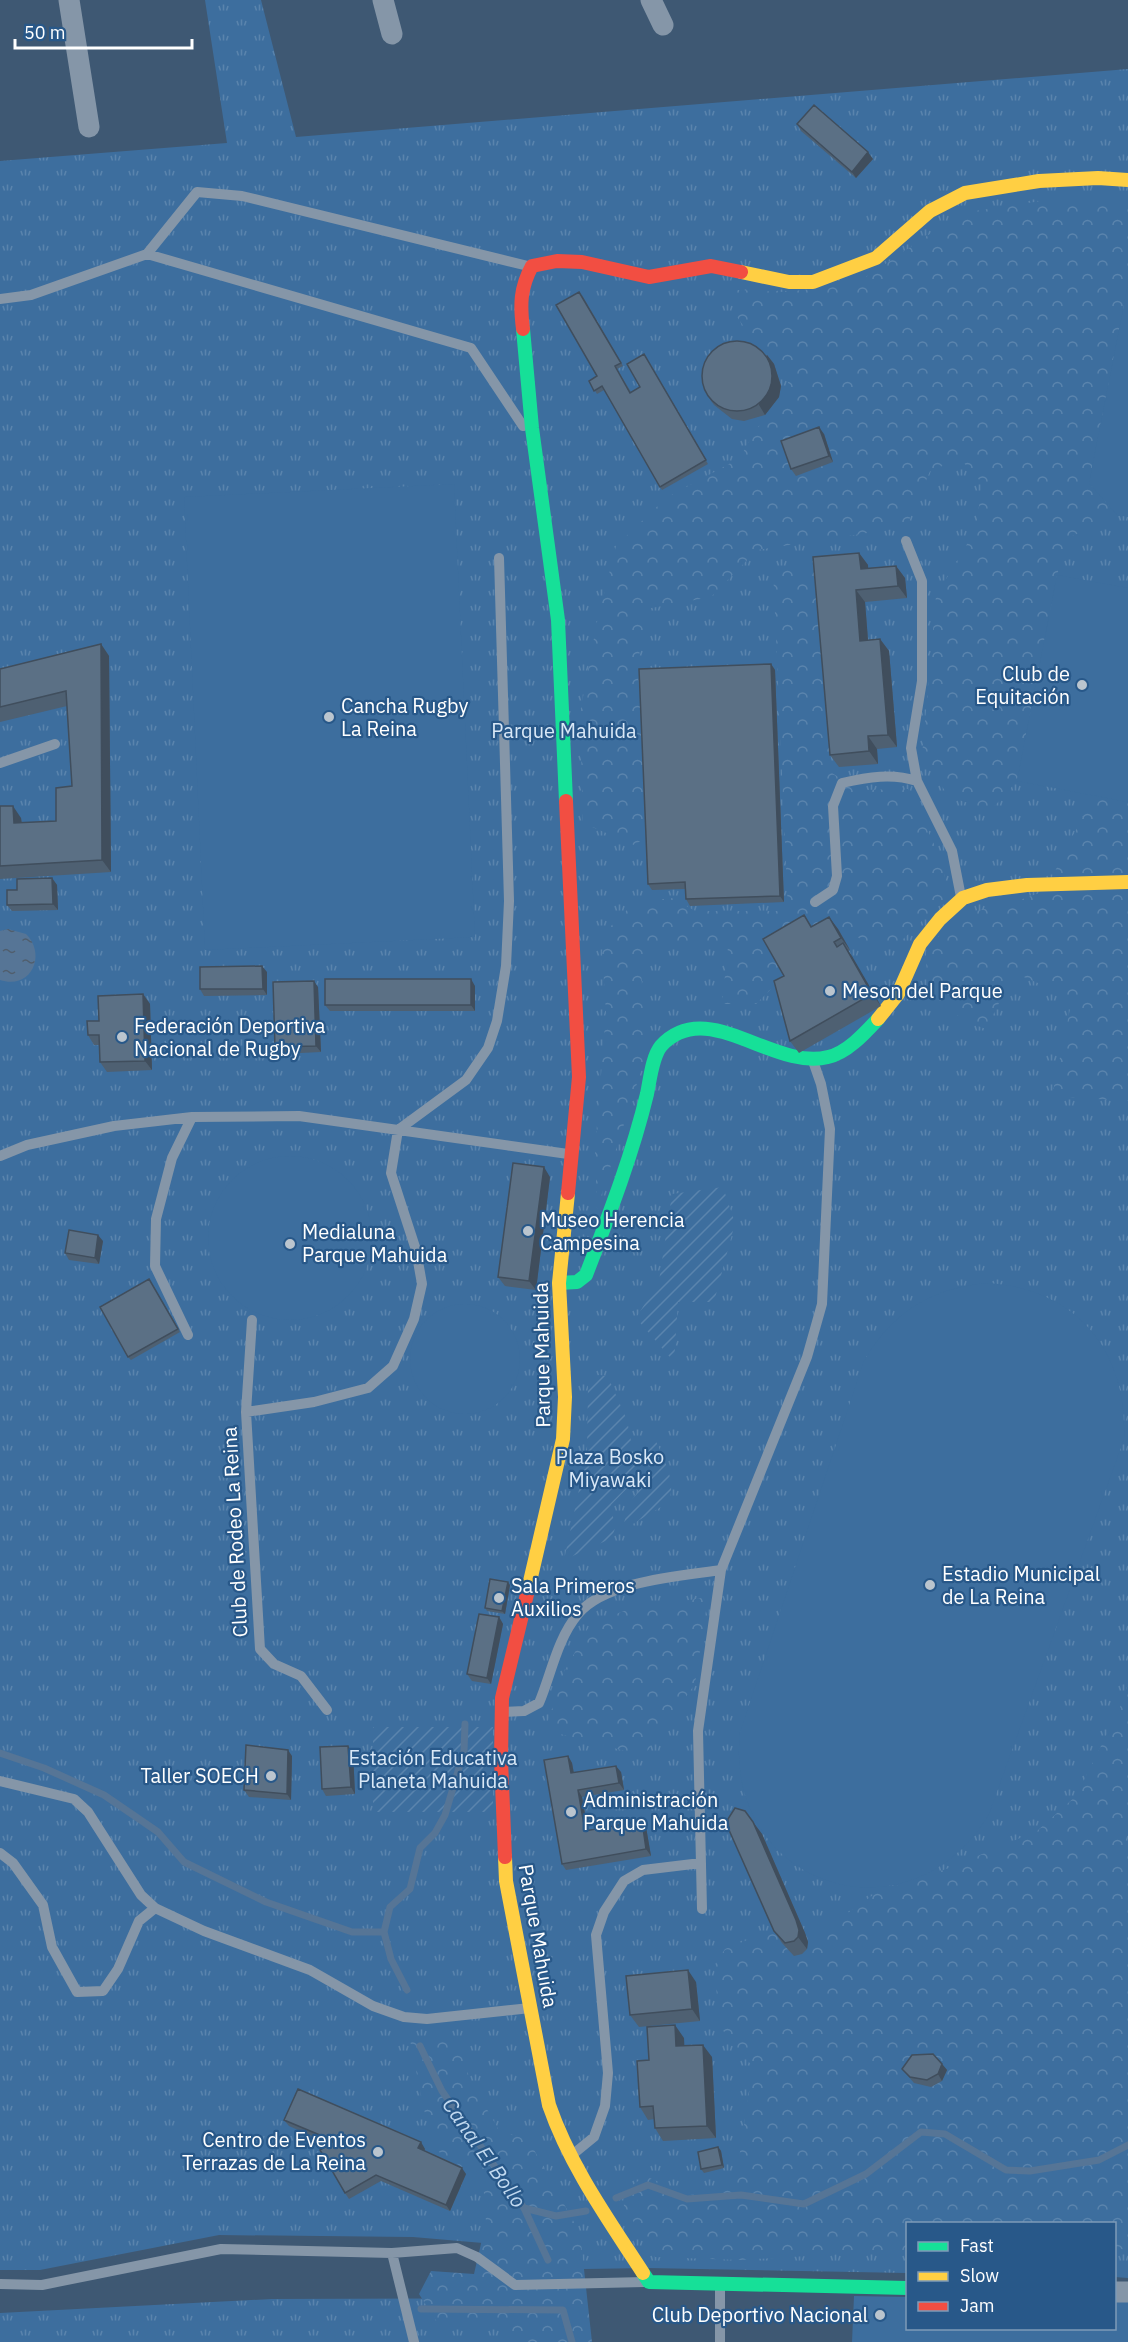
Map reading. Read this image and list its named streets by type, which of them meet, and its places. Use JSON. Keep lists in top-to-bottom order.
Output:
{
  "streets": {
    "street": ["Parque Mahuida"],
    "lane": ["Club de Rodeo La Reina"]
  },
  "water": ["Canal El Bollo"],
  "parks": ["Parque Mahuida", "Plaza Bosko Miyawaki", "Estación Educativa Planeta Mahuida"],
  "places": [
    "Club de Equitación",
    "Cancha Rugby La Reina",
    "Meson del Parque",
    "Federación Deportiva Nacional de Rugby",
    "Museo Herencia Campesina",
    "Medialuna Parque Mahuida",
    "Estadio Municipal de La Reina",
    "Sala Primeros Auxilios",
    "Taller SOECH",
    "Administración Parque Mahuida",
    "Centro de Eventos Terrazas de La Reina",
    "Club Deportivo Nacional"
  ],
  "legend": ["Fast", "Slow", "Jam"],
  "scale_bar": "50 m"
}
